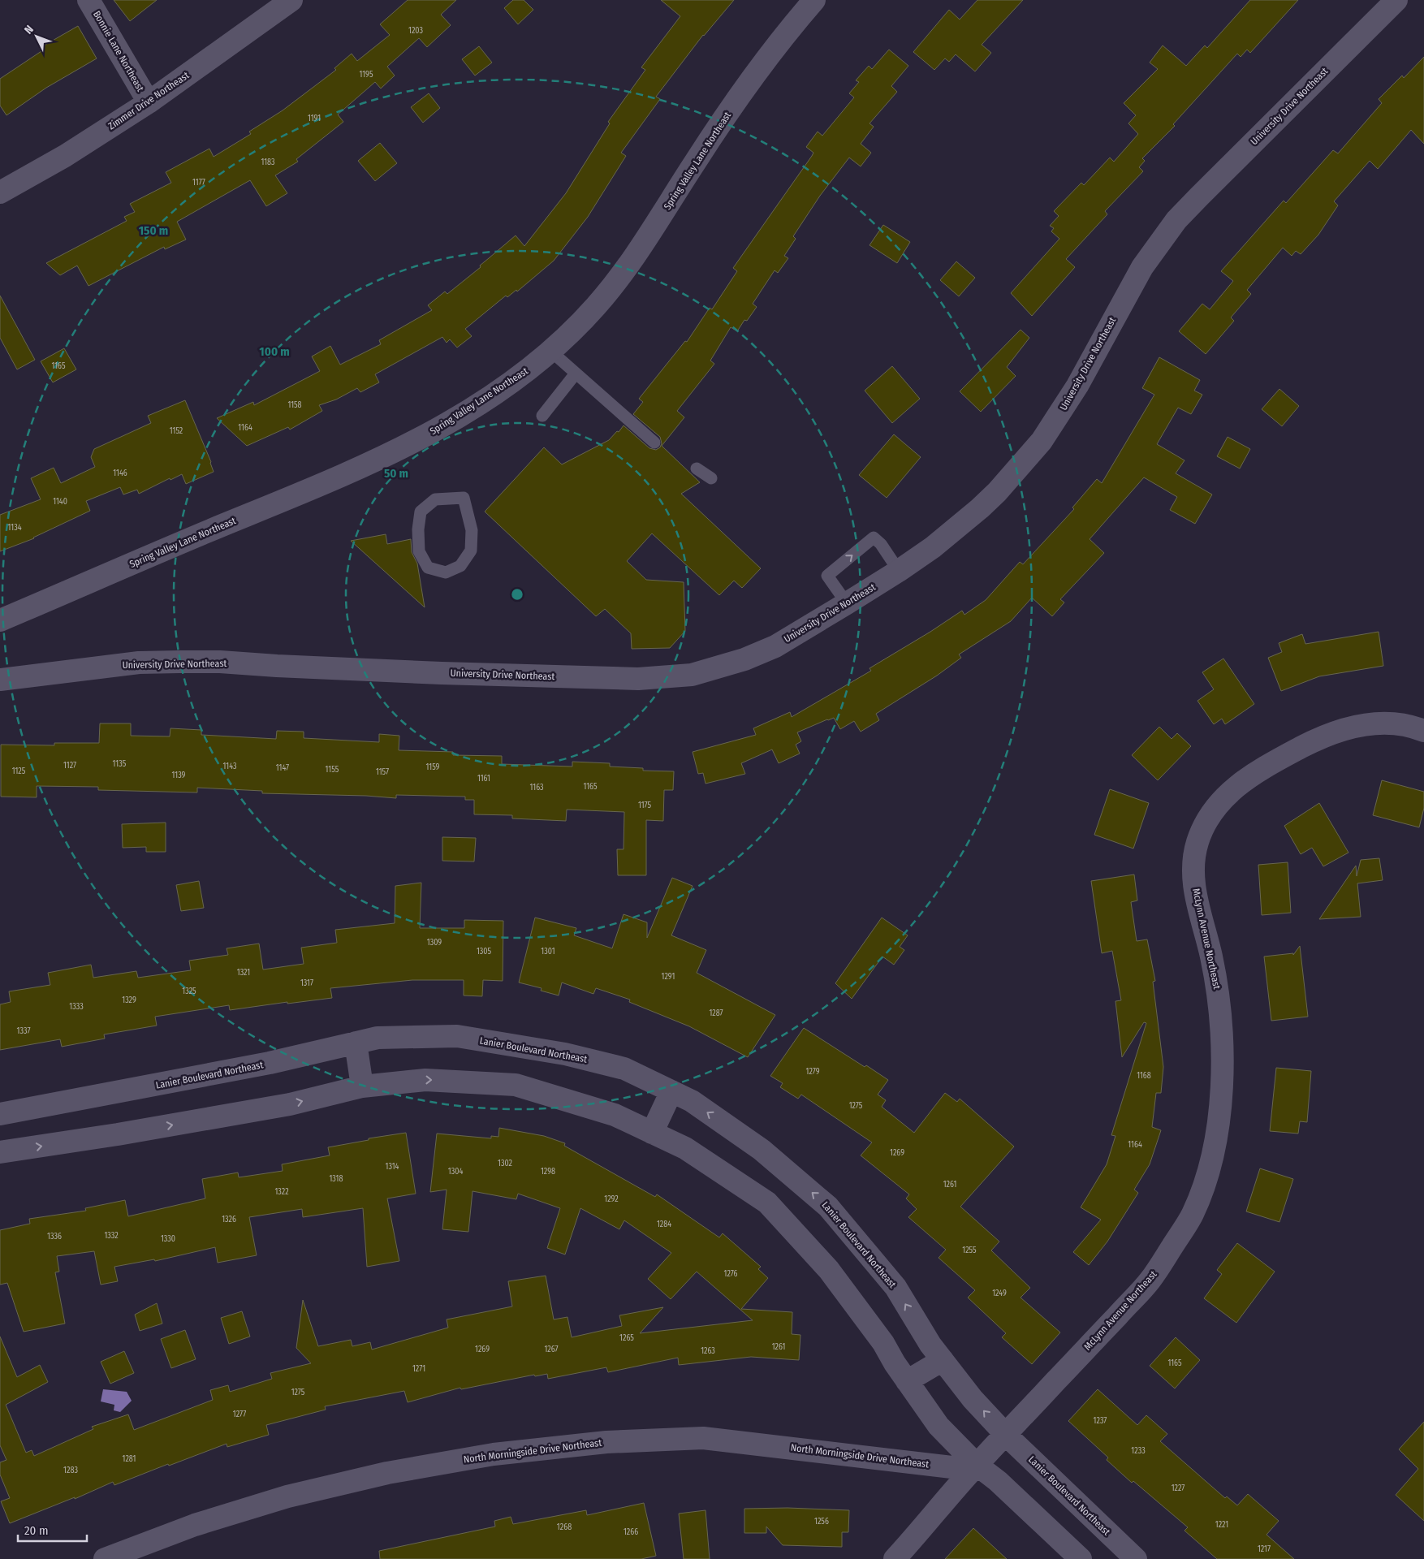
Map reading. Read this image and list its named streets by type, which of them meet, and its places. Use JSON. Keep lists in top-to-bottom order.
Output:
{
  "streets": {
    "street": [
      "Bonnie Lane Northeast",
      "Zimmer Drive Northeast",
      "University Drive Northeast",
      "Spring Valley Lane Northeast",
      "McLynn Avenue Northeast",
      "Lanier Boulevard Northeast",
      "North Morningside Drive Northeast"
    ]
  },
  "crossings": [
    ["Bonnie Lane Northeast", "Zimmer Drive Northeast"],
    ["McLynn Avenue Northeast", "Lanier Boulevard Northeast"],
    ["McLynn Avenue Northeast", "North Morningside Drive Northeast"]
  ],
  "house_numbers": [
    "1203",
    "1195",
    "1191",
    "1183",
    "1177",
    "1165",
    "1158",
    "1164",
    "1152",
    "1146",
    "1140",
    "1134",
    "1135",
    "1127",
    "1143",
    "1159",
    "1147",
    "1155",
    "1125",
    "1157",
    "1139",
    "1161",
    "1165",
    "1163",
    "1175",
    "1309",
    "1305",
    "1301",
    "1321",
    "1291",
    "1317",
    "1325",
    "1329",
    "1333",
    "1287",
    "1337",
    "1279",
    "1168",
    "1275",
    "1164",
    "1269",
    "1302",
    "1314",
    "1304",
    "1298",
    "1318",
    "1261",
    "1322",
    "1292",
    "1326",
    "1284",
    "1332",
    "1336",
    "1330",
    "1255",
    "1276",
    "1249",
    "1265",
    "1261",
    "1269",
    "1267",
    "1263",
    "1165",
    "1271",
    "1275",
    "1277",
    "1237",
    "1233",
    "1281",
    "1283",
    "1227",
    "1256",
    "1221",
    "1268",
    "1266",
    "1217"
  ],
  "scale_bar": "20 m",
  "north": "top left",
  "rings": ["150 m", "100 m", "50 m"]
}
